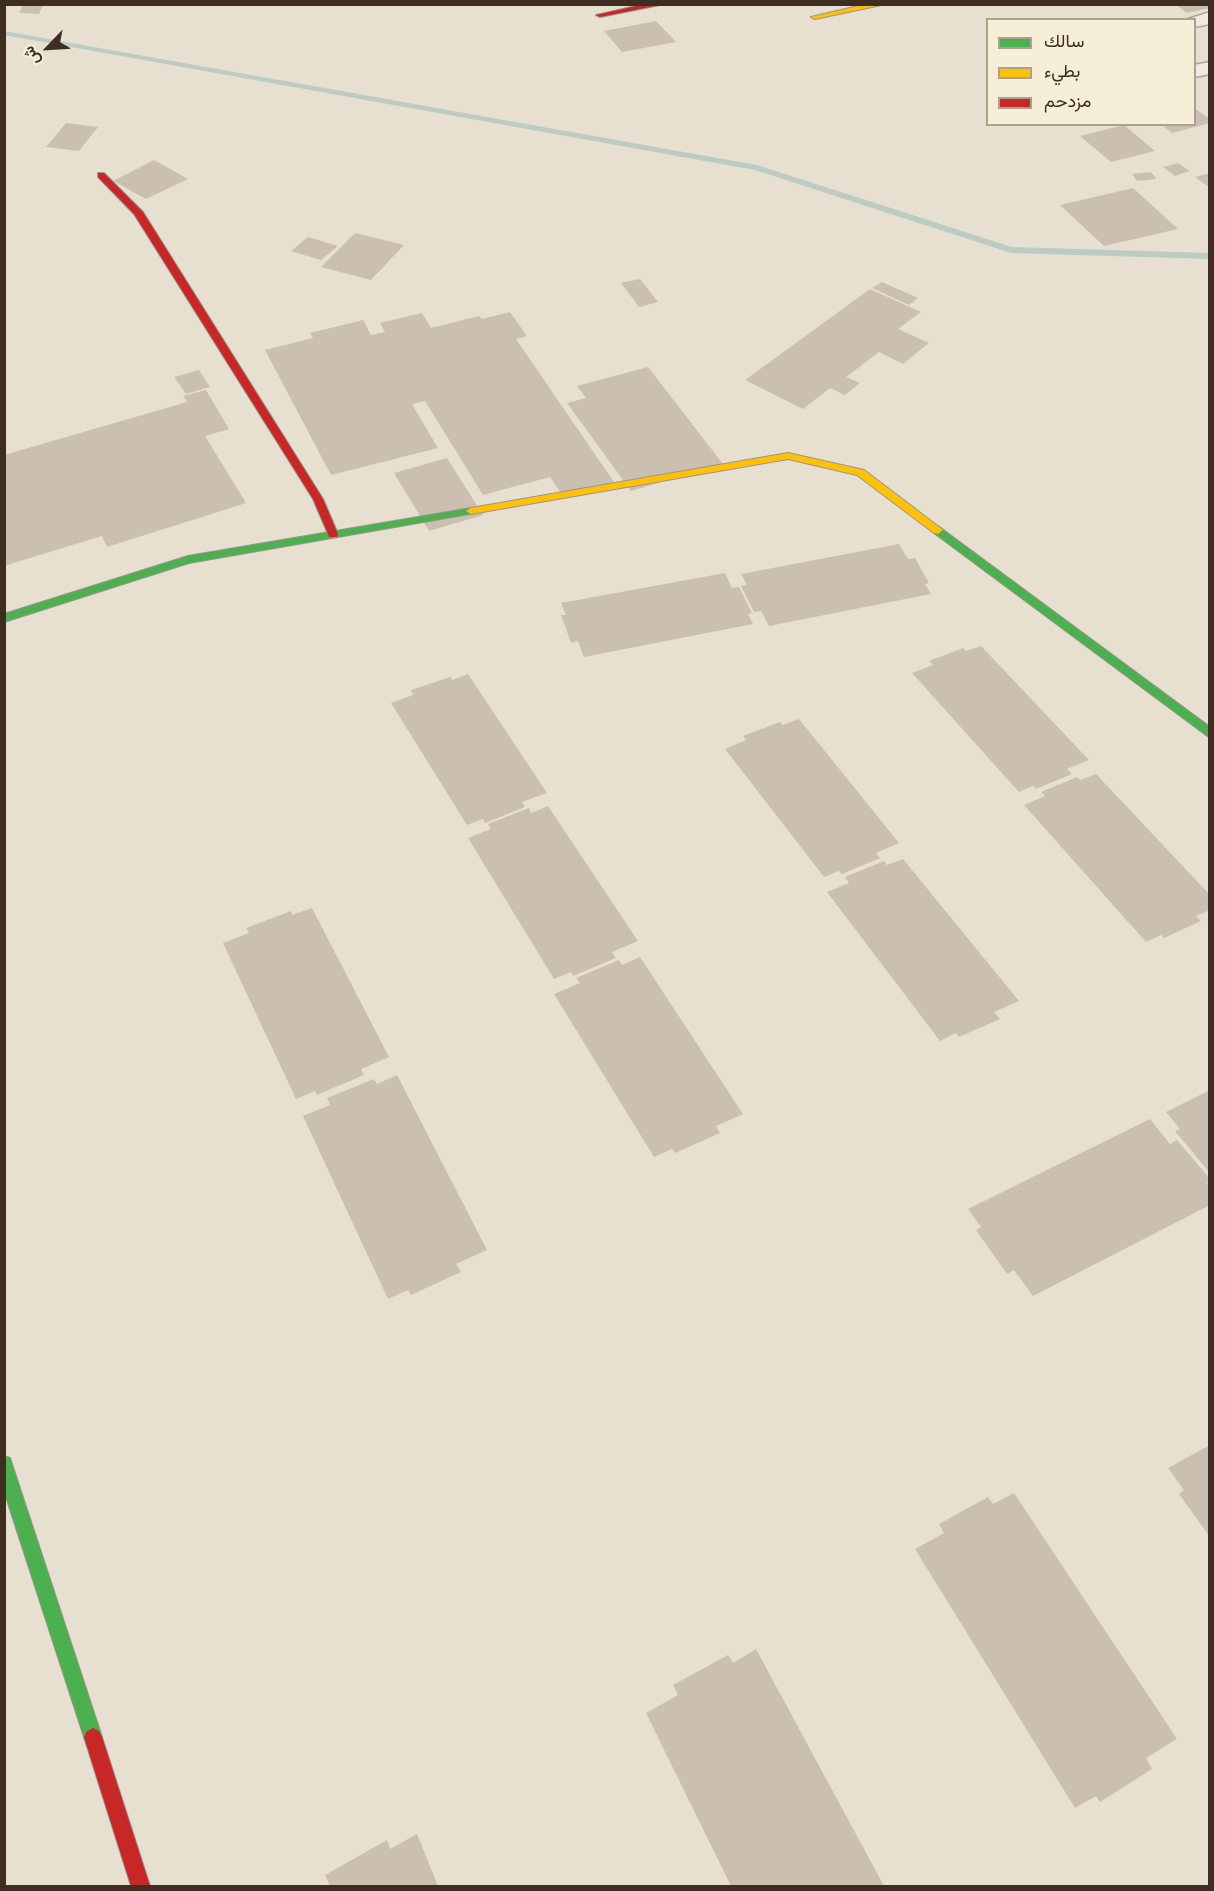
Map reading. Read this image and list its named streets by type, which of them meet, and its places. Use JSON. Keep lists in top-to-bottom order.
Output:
{
  "legend": ["سالك", "بطيء", "مزدحم"],
  "north": "bottom left"
}
